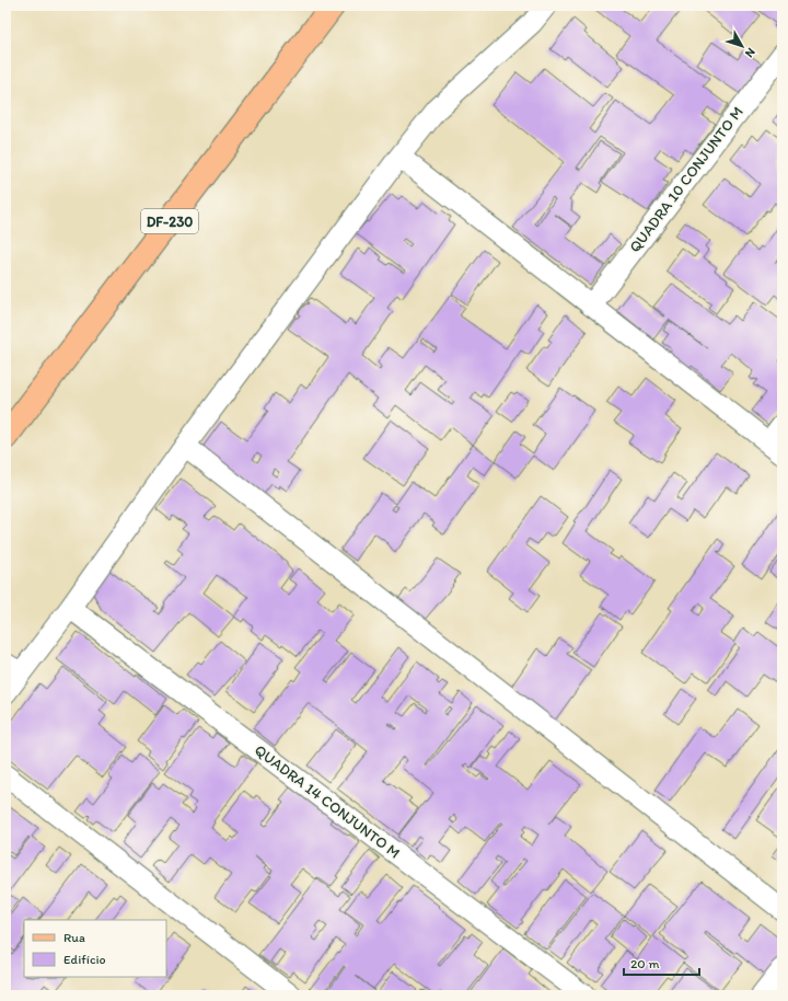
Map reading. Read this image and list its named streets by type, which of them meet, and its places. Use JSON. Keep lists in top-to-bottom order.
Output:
{
  "streets": {
    "main road": ["DF-230"],
    "street": ["QUADRA 10 CONJUNTO M", "QUADRA 14 CONJUNTO M"]
  },
  "legend": ["Rua", "Edifício"],
  "scale_bar": "20 m",
  "north": "bottom right"
}
